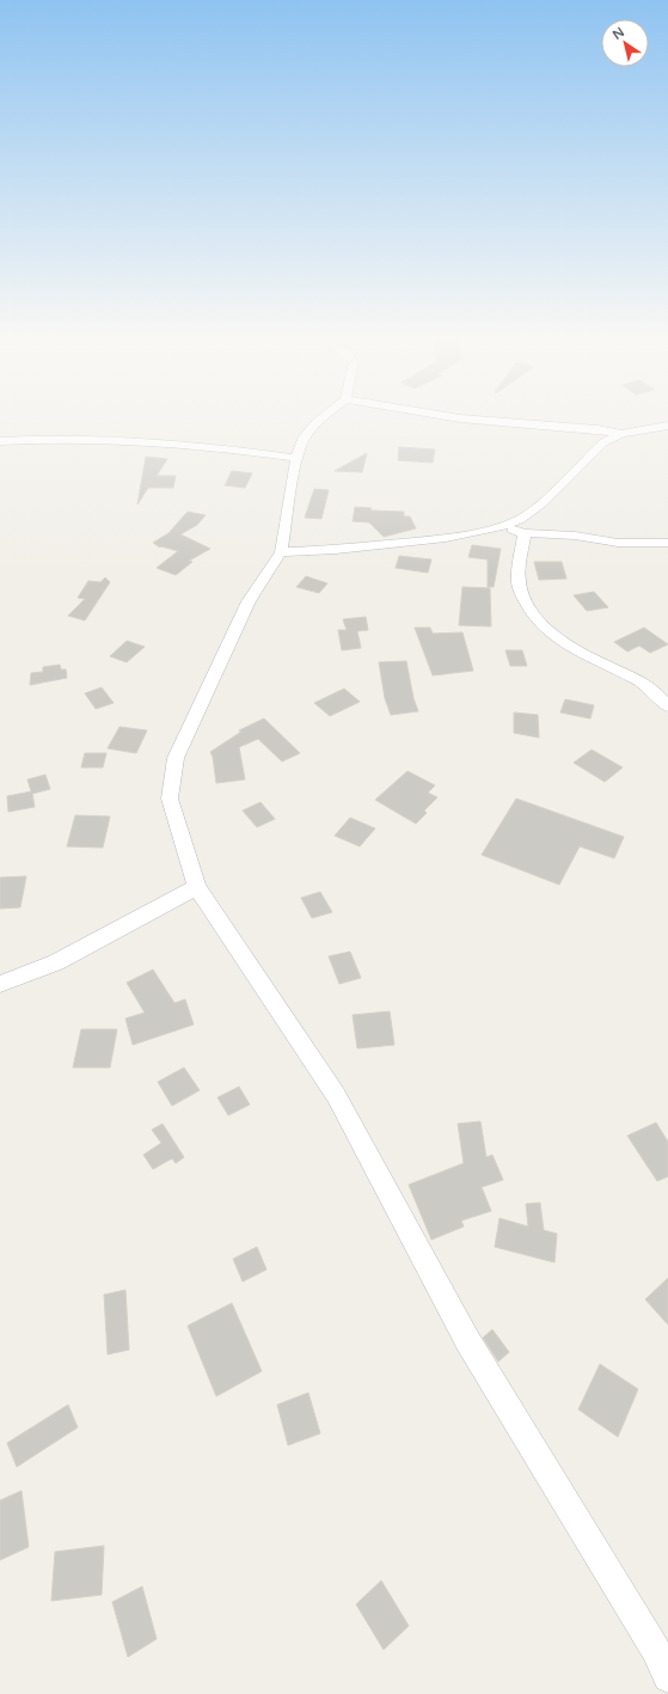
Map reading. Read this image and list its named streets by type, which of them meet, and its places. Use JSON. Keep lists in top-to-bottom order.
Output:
{
  "north": "top left"
}
